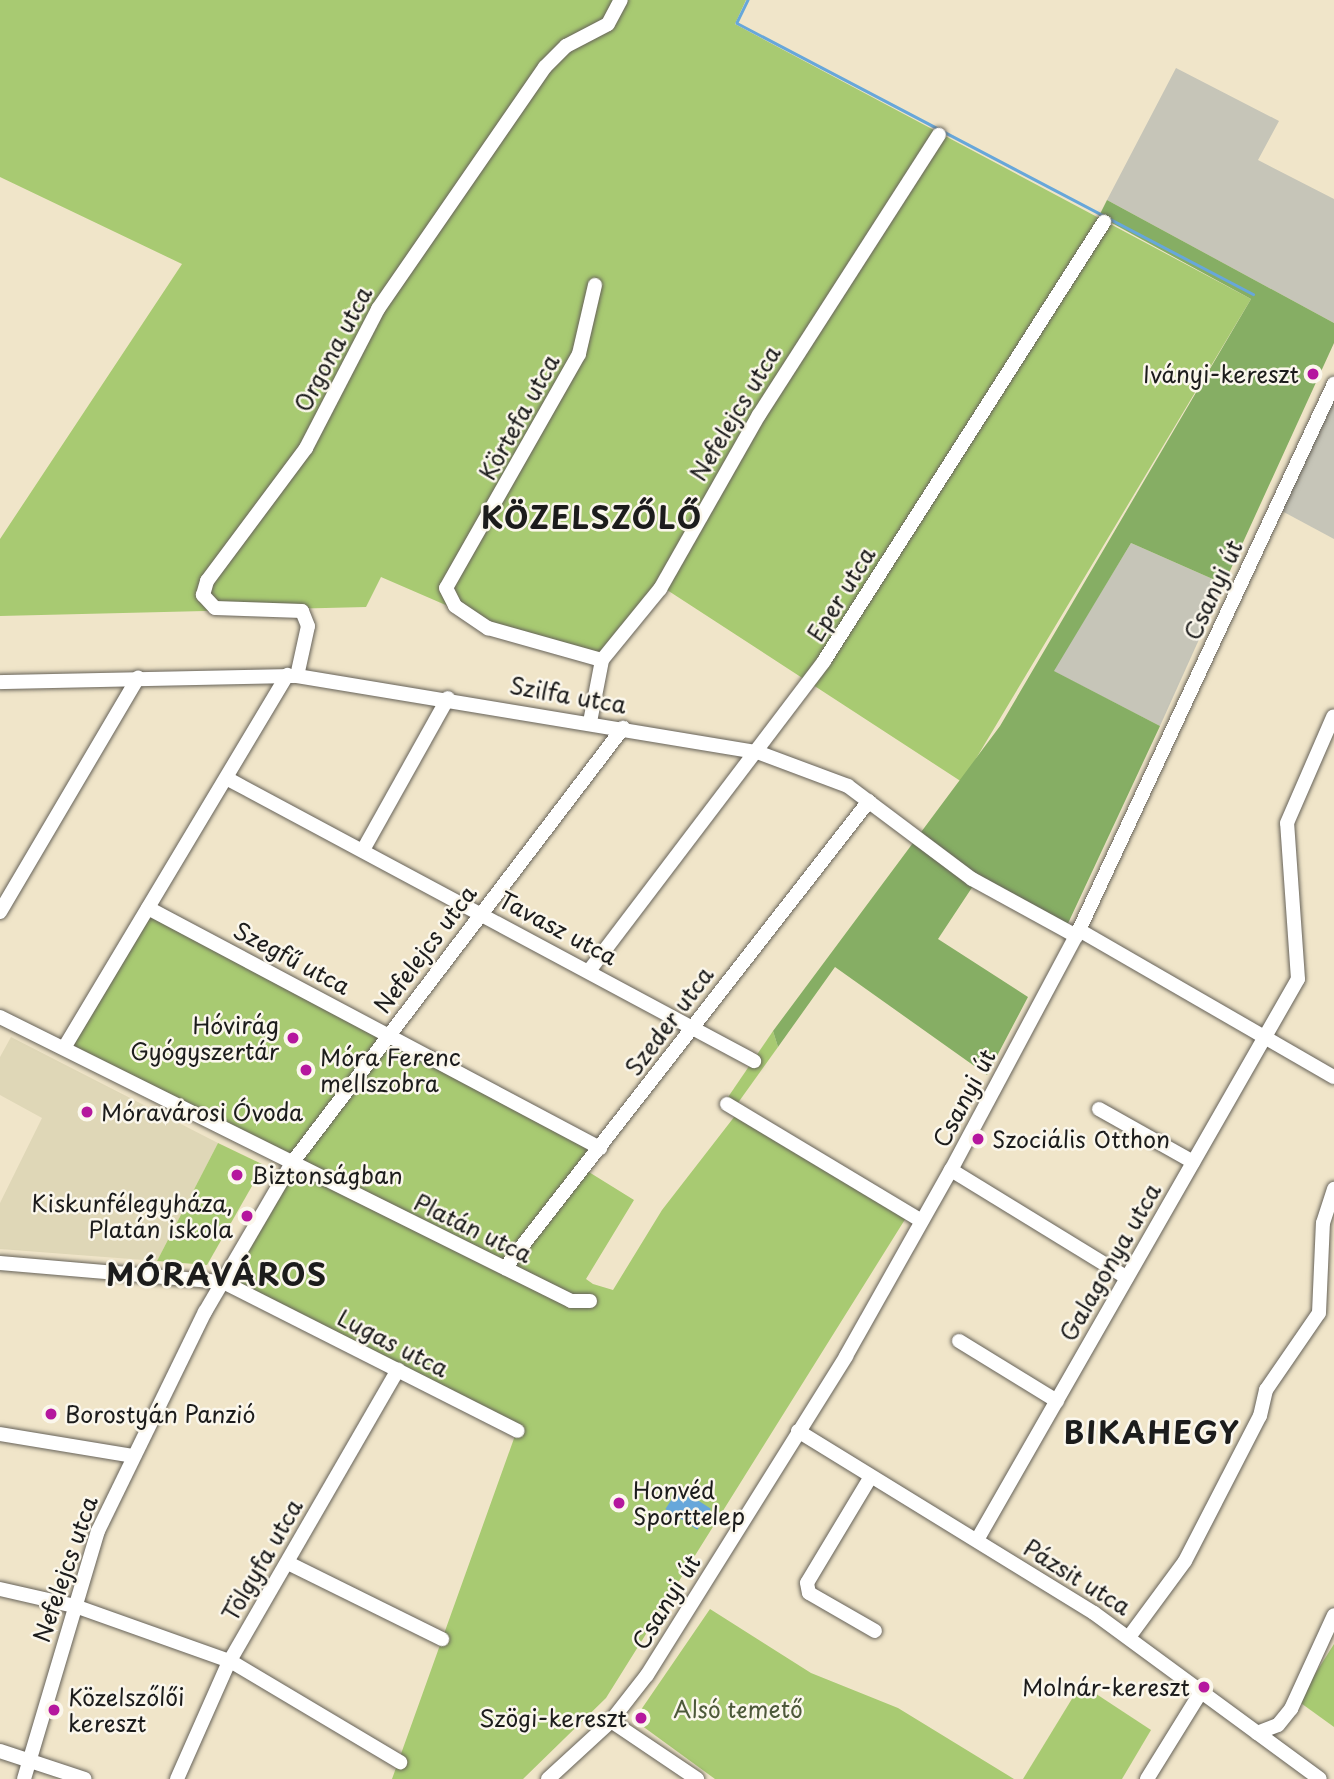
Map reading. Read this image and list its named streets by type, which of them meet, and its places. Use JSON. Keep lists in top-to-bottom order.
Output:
{
  "streets": {
    "street": [
      "Orgona utca",
      "Nefelejcs utca",
      "Körtefa utca",
      "Csanyi út",
      "Eper utca",
      "Szilfa utca",
      "Tavasz utca",
      "Szegfű utca",
      "Szeder utca",
      "Platán utca",
      "Galagonya utca",
      "Lugas utca",
      "Tölgyfa utca",
      "Pázsit utca"
    ]
  },
  "crossings": [
    ["Orgona utca", "Szilfa utca"],
    ["Orgona utca", "Tavasz utca"],
    ["Orgona utca", "Szegfű utca"],
    ["Orgona utca", "Platán utca"],
    ["Nefelejcs utca", "Körtefa utca"],
    ["Nefelejcs utca", "Szilfa utca"],
    ["Nefelejcs utca", "Tavasz utca"],
    ["Nefelejcs utca", "Szegfű utca"],
    ["Nefelejcs utca", "Platán utca"],
    ["Nefelejcs utca", "Lugas utca"],
    ["Csanyi út", "Szilfa utca"],
    ["Csanyi út", "Pázsit utca"],
    ["Eper utca", "Szilfa utca"],
    ["Eper utca", "Tavasz utca"],
    ["Szilfa utca", "Szeder utca"],
    ["Szilfa utca", "Galagonya utca"],
    ["Tavasz utca", "Szeder utca"],
    ["Szegfű utca", "Szeder utca"],
    ["Szeder utca", "Platán utca"],
    ["Galagonya utca", "Pázsit utca"],
    ["Lugas utca", "Tölgyfa utca"]
  ],
  "districts": ["KÖZELSZŐLŐ", "MÓRAVÁROS", "BIKAHEGY"],
  "parks": ["Alsó temető"],
  "places": [
    "Iványi-kereszt",
    "Hóvirág Gyógyszertár",
    "Móra Ferenc mellszobra",
    "Móravárosi Óvoda",
    "Szociális Otthon",
    "Biztonságban",
    "Kiskunfélegyháza, Platán iskola",
    "Borostyán Panzió",
    "Honvéd Sporttelep",
    "Molnár-kereszt",
    "Közelszőlői kereszt",
    "Szögi-kereszt"
  ]
}
